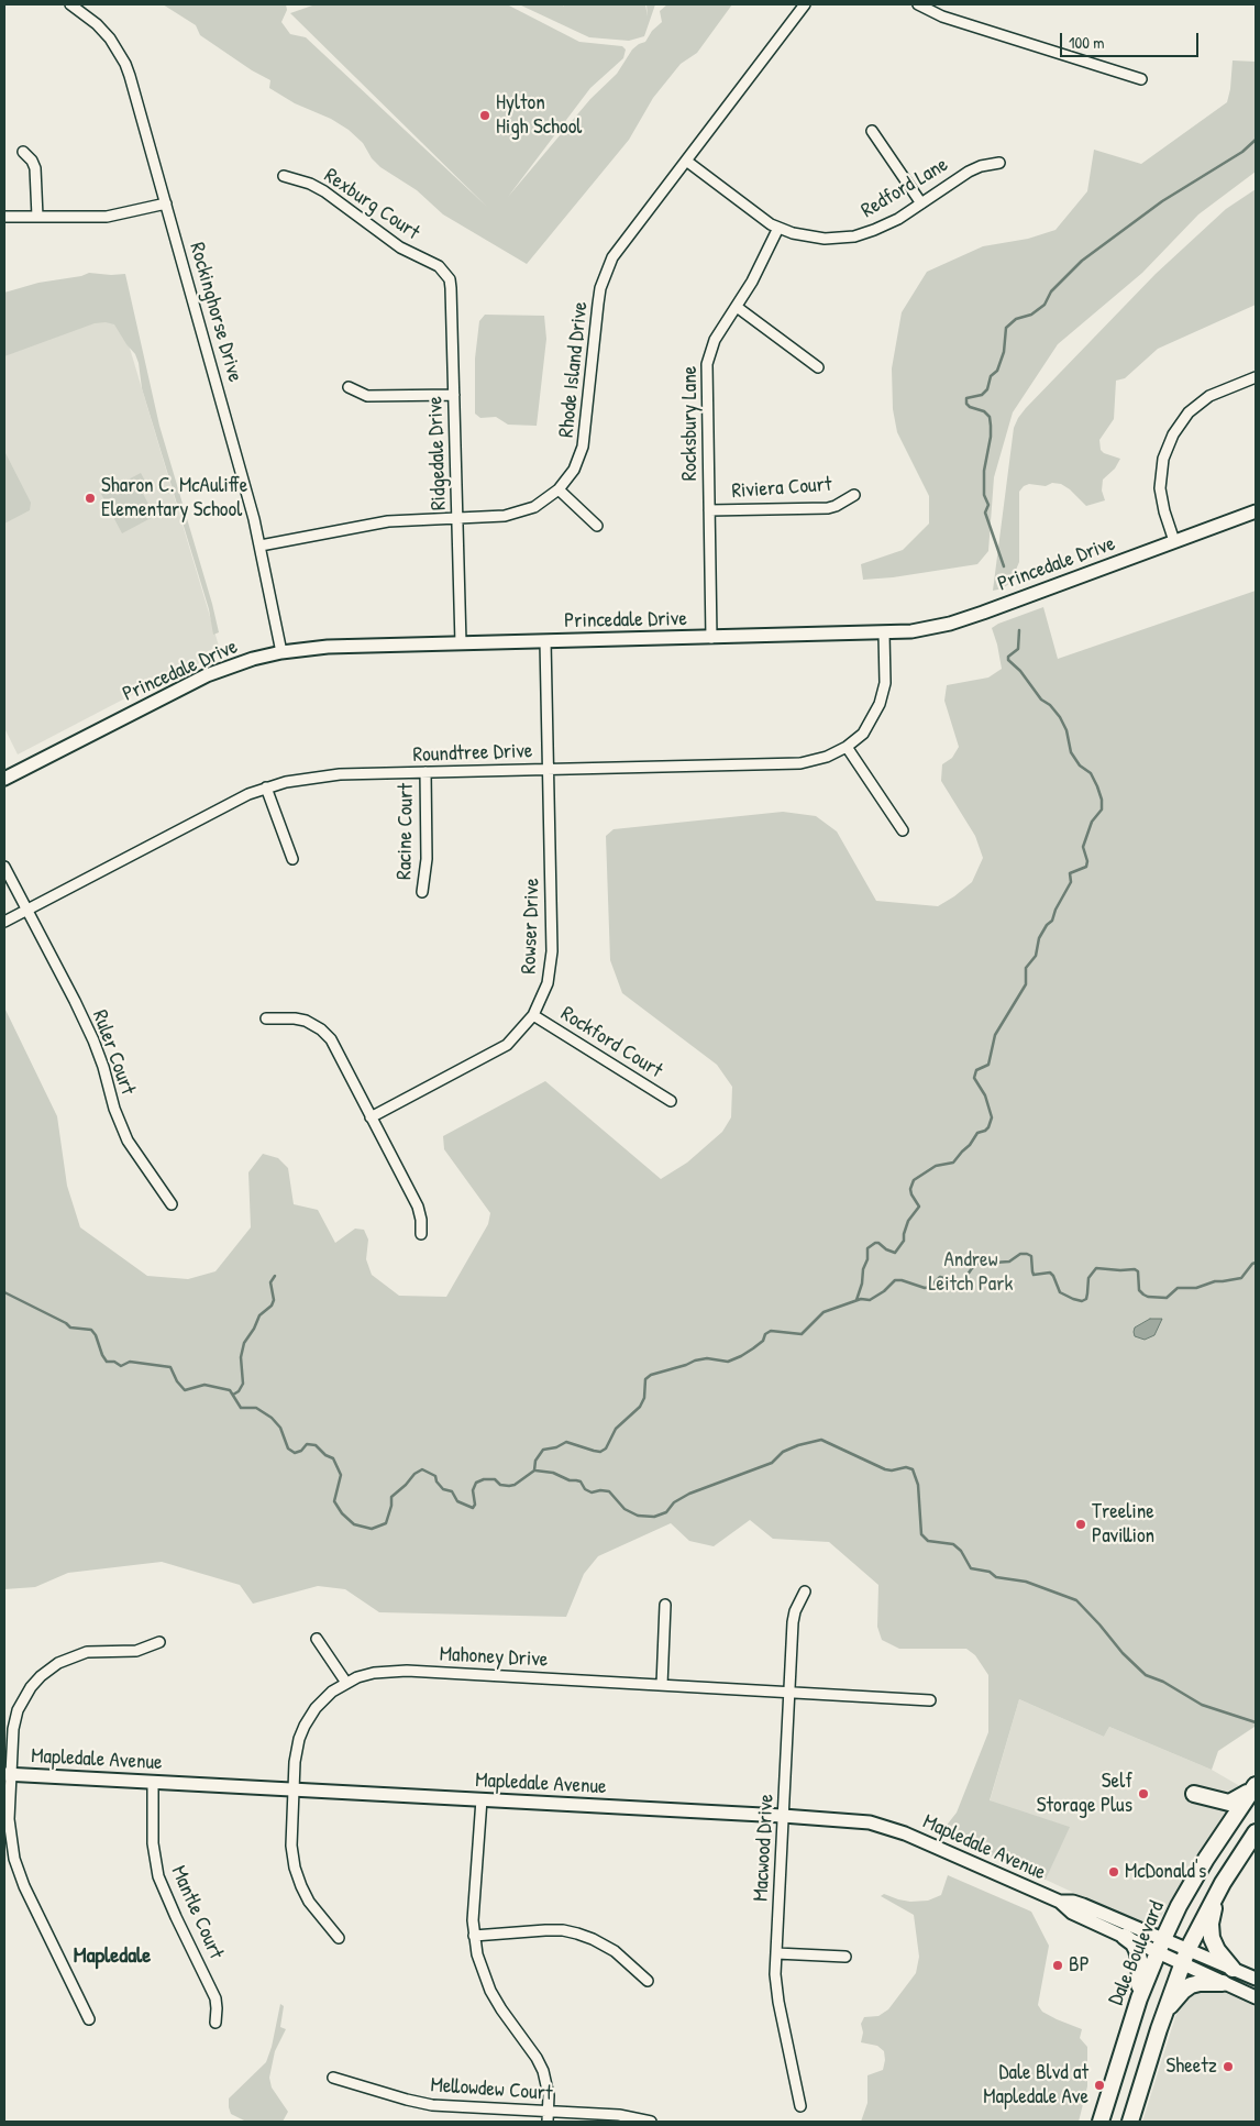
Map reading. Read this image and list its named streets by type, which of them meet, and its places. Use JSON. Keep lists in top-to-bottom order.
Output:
{
  "streets": {
    "main road": ["Dale Boulevard"],
    "street": [
      "Redford Lane",
      "Rexburg Court",
      "Rockinghorse Drive",
      "Rhode Island Drive",
      "Rocksbury Lane",
      "Ridgedale Drive",
      "Riviera Court",
      "Princedale Drive",
      "Roundtree Drive",
      "Racine Court",
      "Rowser Drive",
      "Rockford Court",
      "Ruler Court",
      "Mahoney Drive",
      "Mapledale Avenue",
      "Macwood Drive",
      "Mantle Court",
      "Mellowdew Court"
    ]
  },
  "crossings": [
    ["Redford Lane", "Rhode Island Drive"],
    ["Redford Lane", "Rocksbury Lane"],
    ["Rexburg Court", "Ridgedale Drive"],
    ["Rockinghorse Drive", "Rhode Island Drive"],
    ["Rockinghorse Drive", "Princedale Drive"],
    ["Rhode Island Drive", "Ridgedale Drive"],
    ["Rocksbury Lane", "Riviera Court"],
    ["Rocksbury Lane", "Princedale Drive"],
    ["Ridgedale Drive", "Princedale Drive"],
    ["Princedale Drive", "Roundtree Drive"],
    ["Princedale Drive", "Rowser Drive"],
    ["Roundtree Drive", "Racine Court"],
    ["Roundtree Drive", "Rowser Drive"],
    ["Roundtree Drive", "Ruler Court"],
    ["Rowser Drive", "Rockford Court"],
    ["Mahoney Drive", "Mapledale Avenue"],
    ["Mahoney Drive", "Macwood Drive"],
    ["Mapledale Avenue", "Macwood Drive"],
    ["Mapledale Avenue", "Mantle Court"],
    ["Mapledale Avenue", "Dale Boulevard"]
  ],
  "districts": ["Mapledale"],
  "parks": ["Andrew Leitch Park"],
  "places": [
    "Hylton High School",
    "Sharon C. McAuliffe Elementary School",
    "Treeline Pavillion",
    "Self Storage Plus",
    "McDonald's",
    "BP",
    "Sheetz",
    "Dale Blvd at Mapledale Ave"
  ],
  "scale_bar": "100 m"
}
